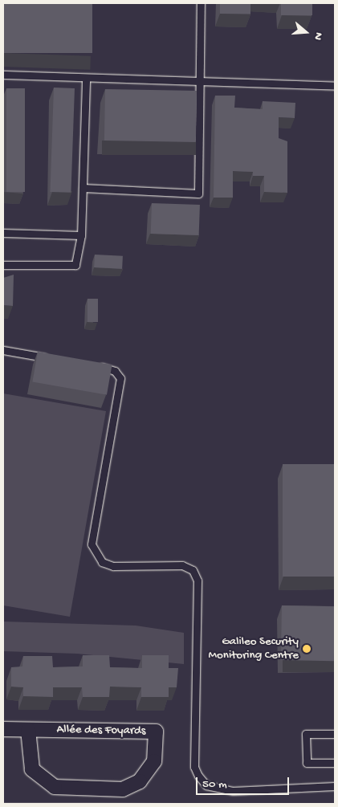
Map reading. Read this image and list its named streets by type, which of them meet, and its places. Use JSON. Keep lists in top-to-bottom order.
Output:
{
  "streets": {
    "street": ["Allée des Foyards"]
  },
  "places": ["Galileo Security Monitoring Centre"],
  "scale_bar": "50 m",
  "north": "right"
}
